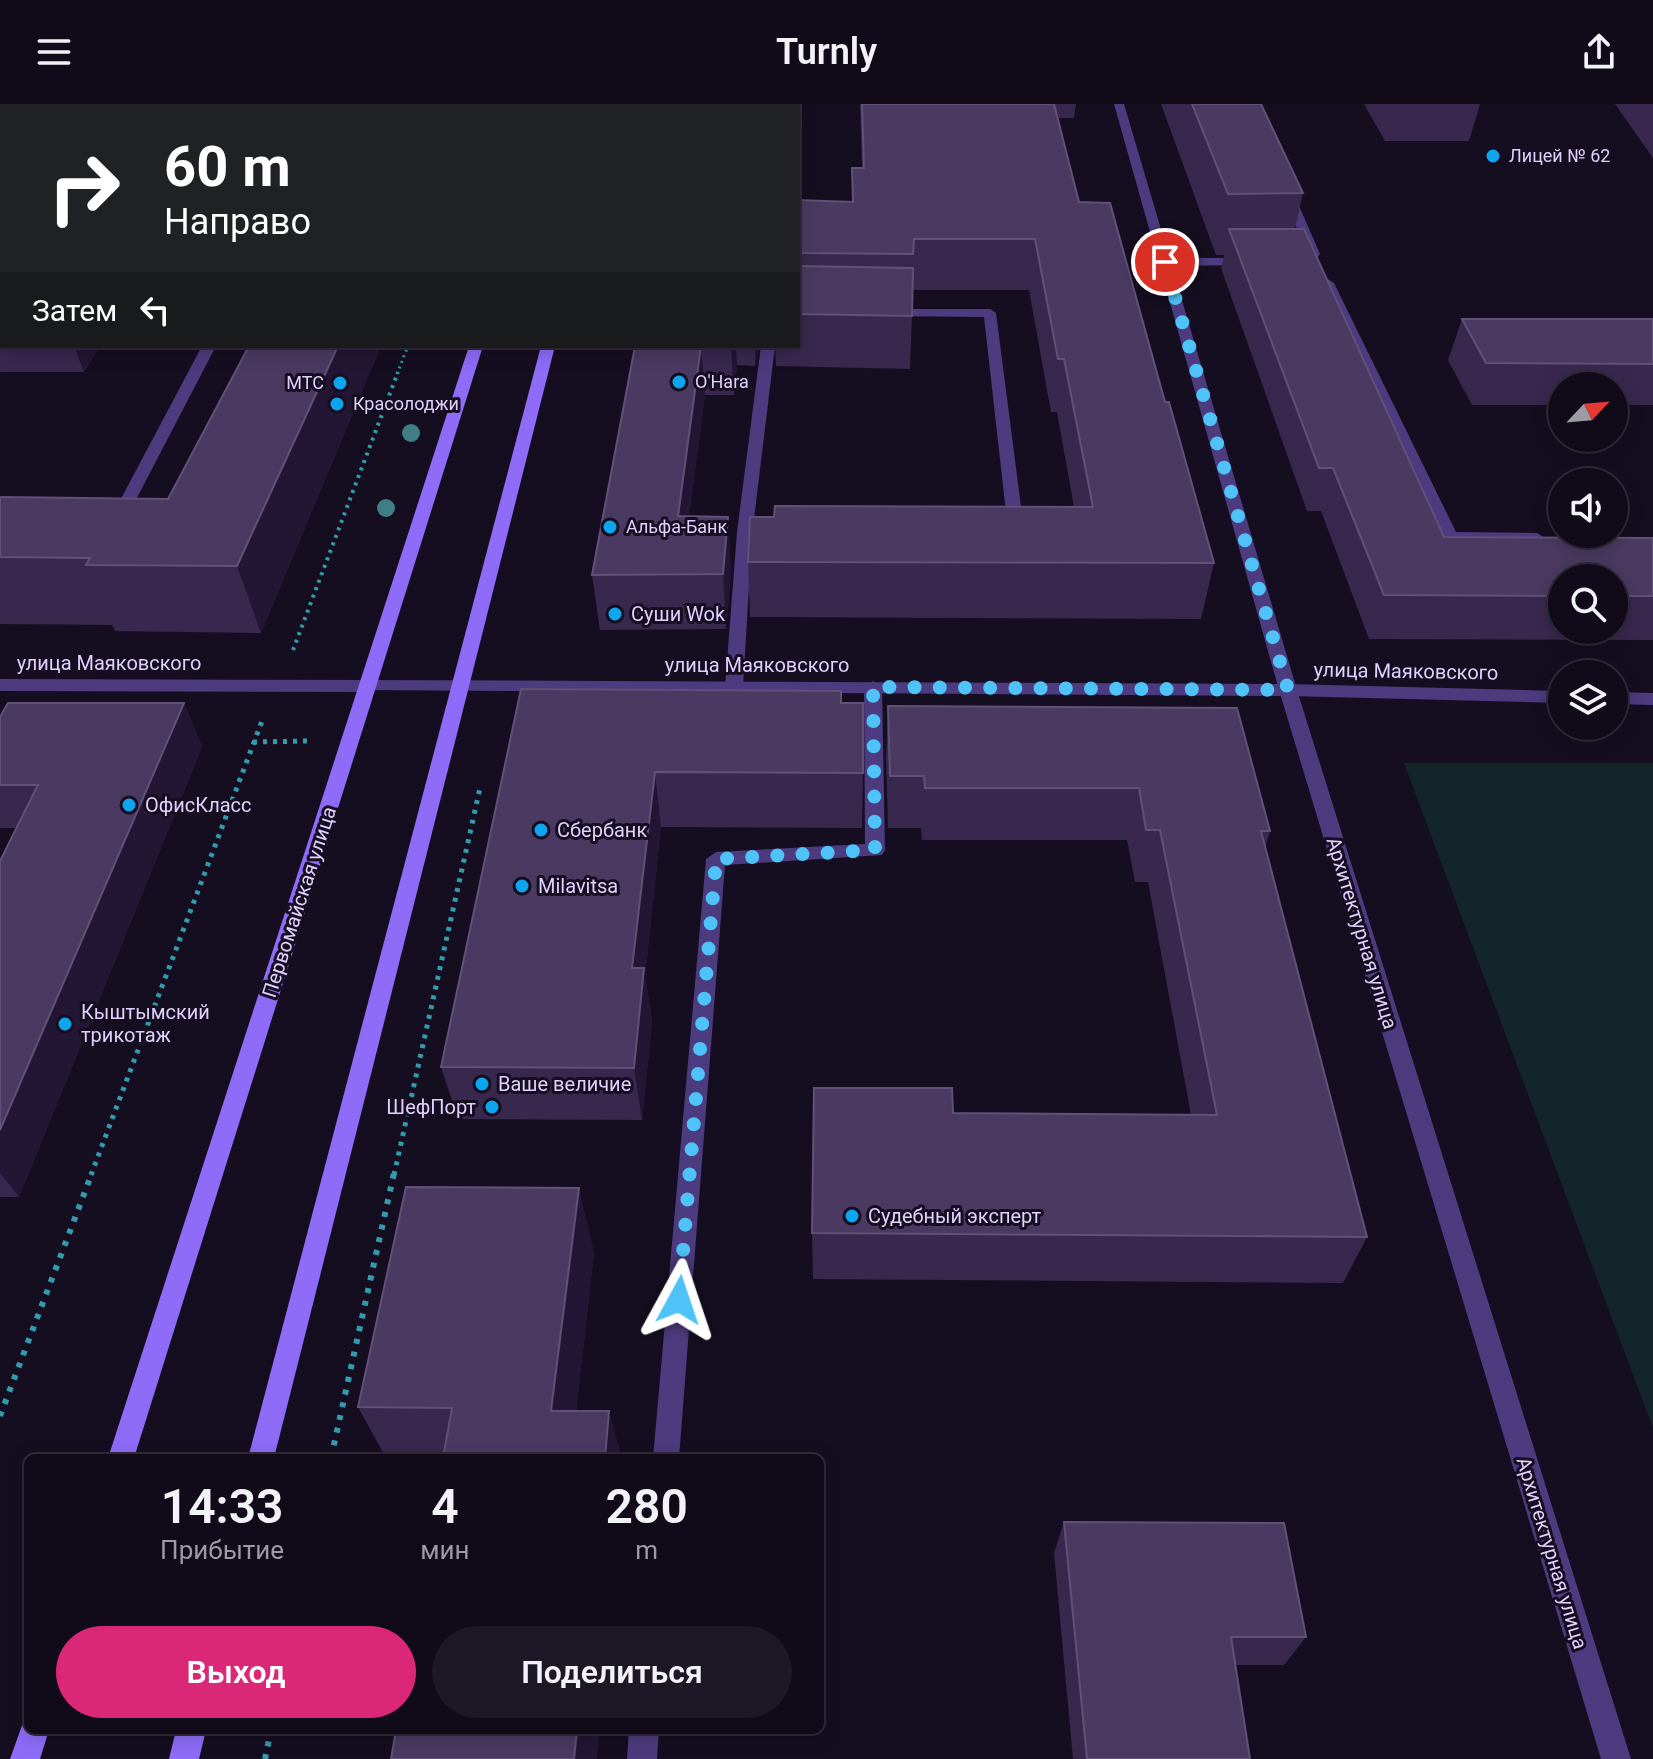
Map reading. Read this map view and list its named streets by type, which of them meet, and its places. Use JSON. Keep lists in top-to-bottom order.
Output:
{
  "streets": {
    "main road": ["Первомайская улица"],
    "street": ["улица Маяковского", "Архитектурная улица"]
  },
  "crossings": [
    ["улица Маяковского", "Первомайская улица"],
    ["улица Маяковского", "Архитектурная улица"]
  ],
  "places": [
    "Лицей № 62",
    "O'Hara",
    "МТС",
    "Красолоджи",
    "Альфа-Банк",
    "Суши Wok",
    "ОфисКласс",
    "Сбербанк",
    "Milavitsa",
    "Кыштымский трикотаж",
    "Ваше величие",
    "ШефПорт",
    "Судебный эксперт"
  ],
  "north": "top right",
  "page": {
    "header": "Turnly",
    "turn": ["60 m", "Направо"],
    "then": "Затем",
    "eta": [
      "14:33",
      "Прибытие",
      "4",
      "мин",
      "280",
      "m"
    ],
    "buttons": ["Выход", "Поделиться"]
  }
}
